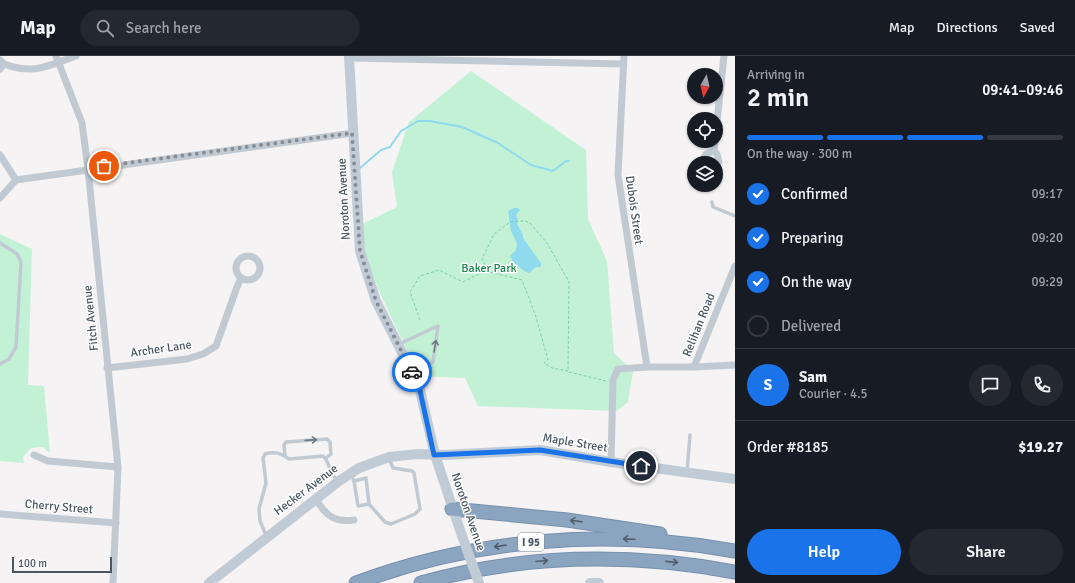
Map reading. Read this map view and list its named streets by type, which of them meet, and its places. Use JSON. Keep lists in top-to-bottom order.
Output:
{
  "streets": {
    "highway": ["I 95"],
    "main road": ["Noroton Avenue", "Maple Street", "Hecker Avenue"],
    "street": [
      "Dubois Street",
      "Fitch Avenue",
      "Relihan Road",
      "Archer Lane",
      "Cherry Street"
    ]
  },
  "crossings": [
    ["Noroton Avenue", "Maple Street"],
    ["Noroton Avenue", "Hecker Avenue"],
    ["Dubois Street", "Relihan Road"],
    ["Fitch Avenue", "Archer Lane"],
    ["Fitch Avenue", "Cherry Street"],
    ["Maple Street", "Hecker Avenue"]
  ],
  "parks": ["Baker Park"],
  "scale_bar": "100 m",
  "north": "bottom",
  "page": {
    "header": "Map",
    "search": "Search here",
    "nav": ["Map", "Directions", "Saved"],
    "heading": ["2 min", "Arriving in", "09:41–09:46"],
    "panel": [
      "Sam",
      "Courier · 4.5",
      "Order #8185",
      "$19.27"
    ],
    "bar": "On the way · 300 m",
    "list": [
      ["Confirmed", "09:17"],
      ["Preparing", "09:20"],
      ["On the way", "09:29"],
      "Delivered"
    ],
    "round": "S",
    "buttons": ["Help", "Share"],
    "scale": "100 m"
  }
}
